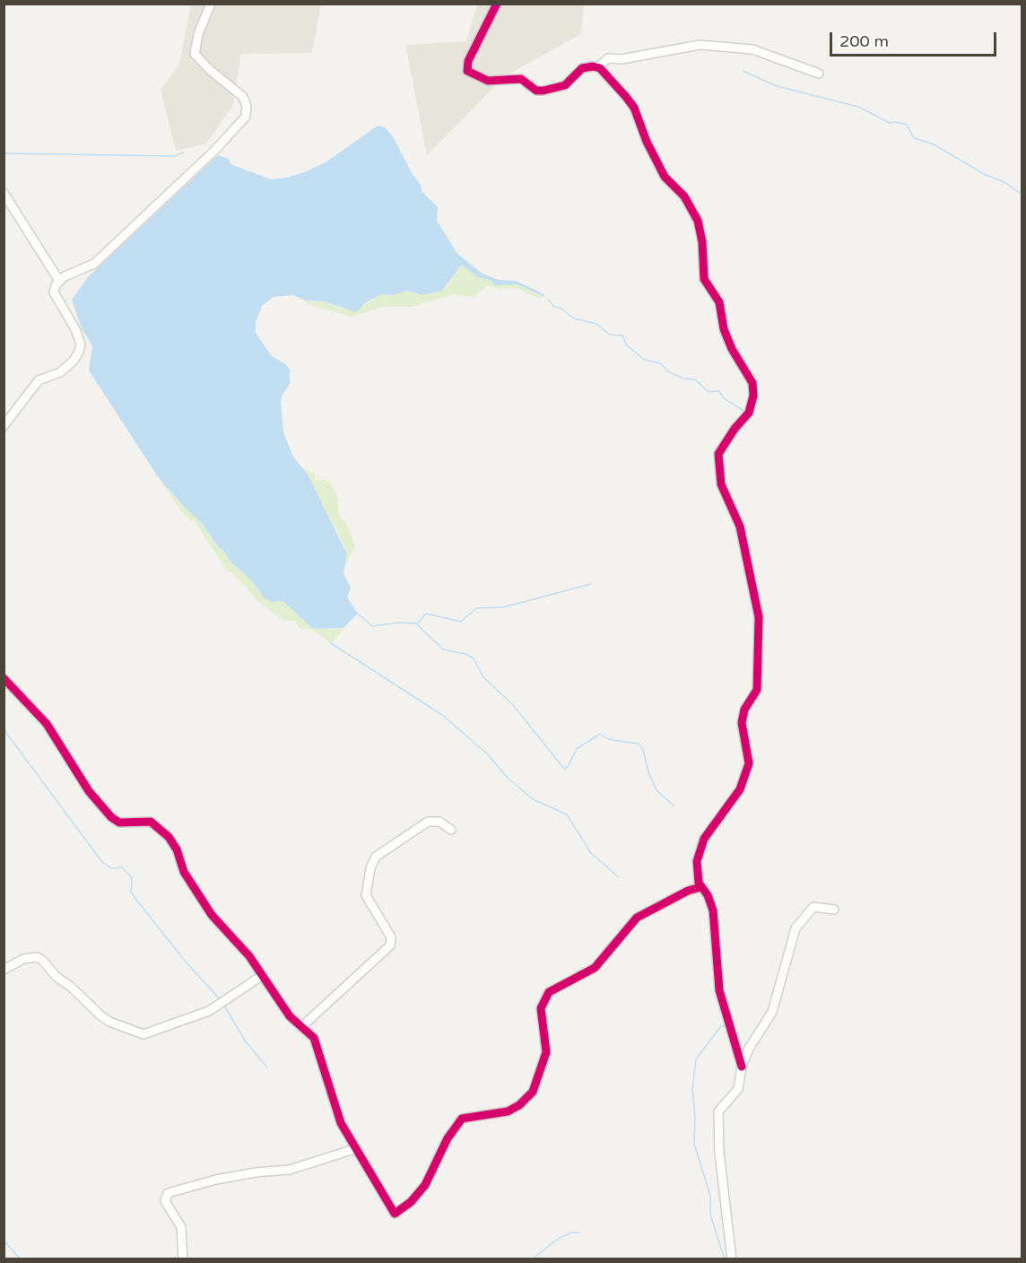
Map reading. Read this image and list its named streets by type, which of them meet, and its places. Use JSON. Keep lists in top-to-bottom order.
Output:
{
  "scale_bar": "200 m"
}
